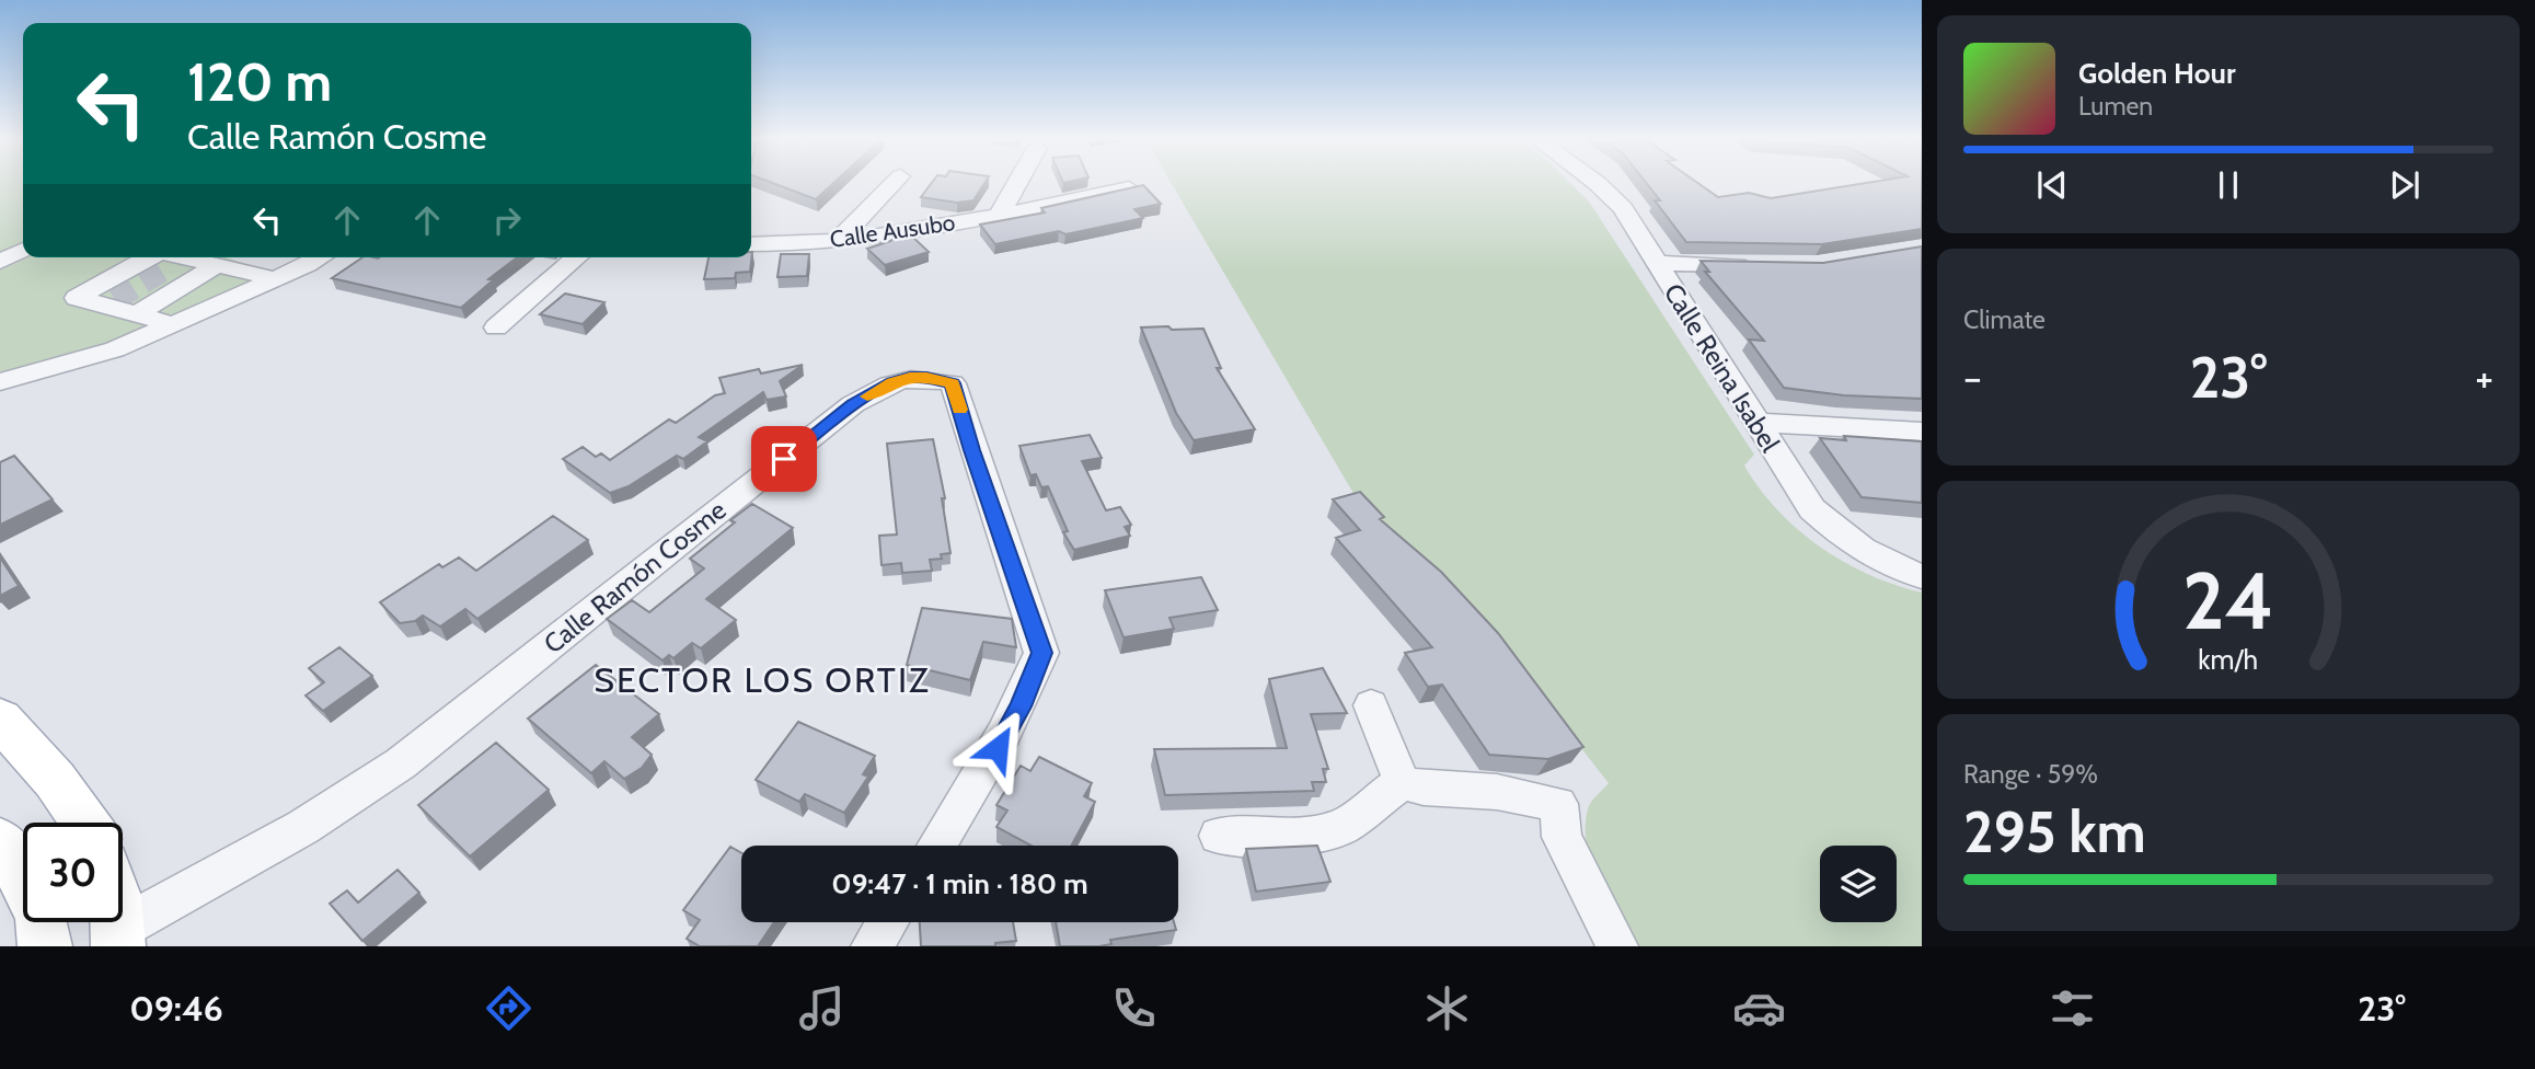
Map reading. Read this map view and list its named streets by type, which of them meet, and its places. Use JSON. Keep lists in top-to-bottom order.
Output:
{
  "streets": {
    "street": ["Calle Ausubo", "Calle Reina Isabel", "Calle Ramón Cosme"]
  },
  "districts": ["SECTOR LOS ORTIZ"],
  "page": {
    "turn": ["120 m", "Calle Ramón Cosme"],
    "song": ["Golden Hour", "Lumen"],
    "tile": [
      "Climate",
      ["Range · 59%", "295 km"]
    ],
    "heat": ["−", "23°", "+"],
    "limit": "30",
    "trip": "09:47 · 1 min · 180 m",
    "tabs": ["09:46", "23°"],
    "gauge": ["24", "km/h"]
  }
}
